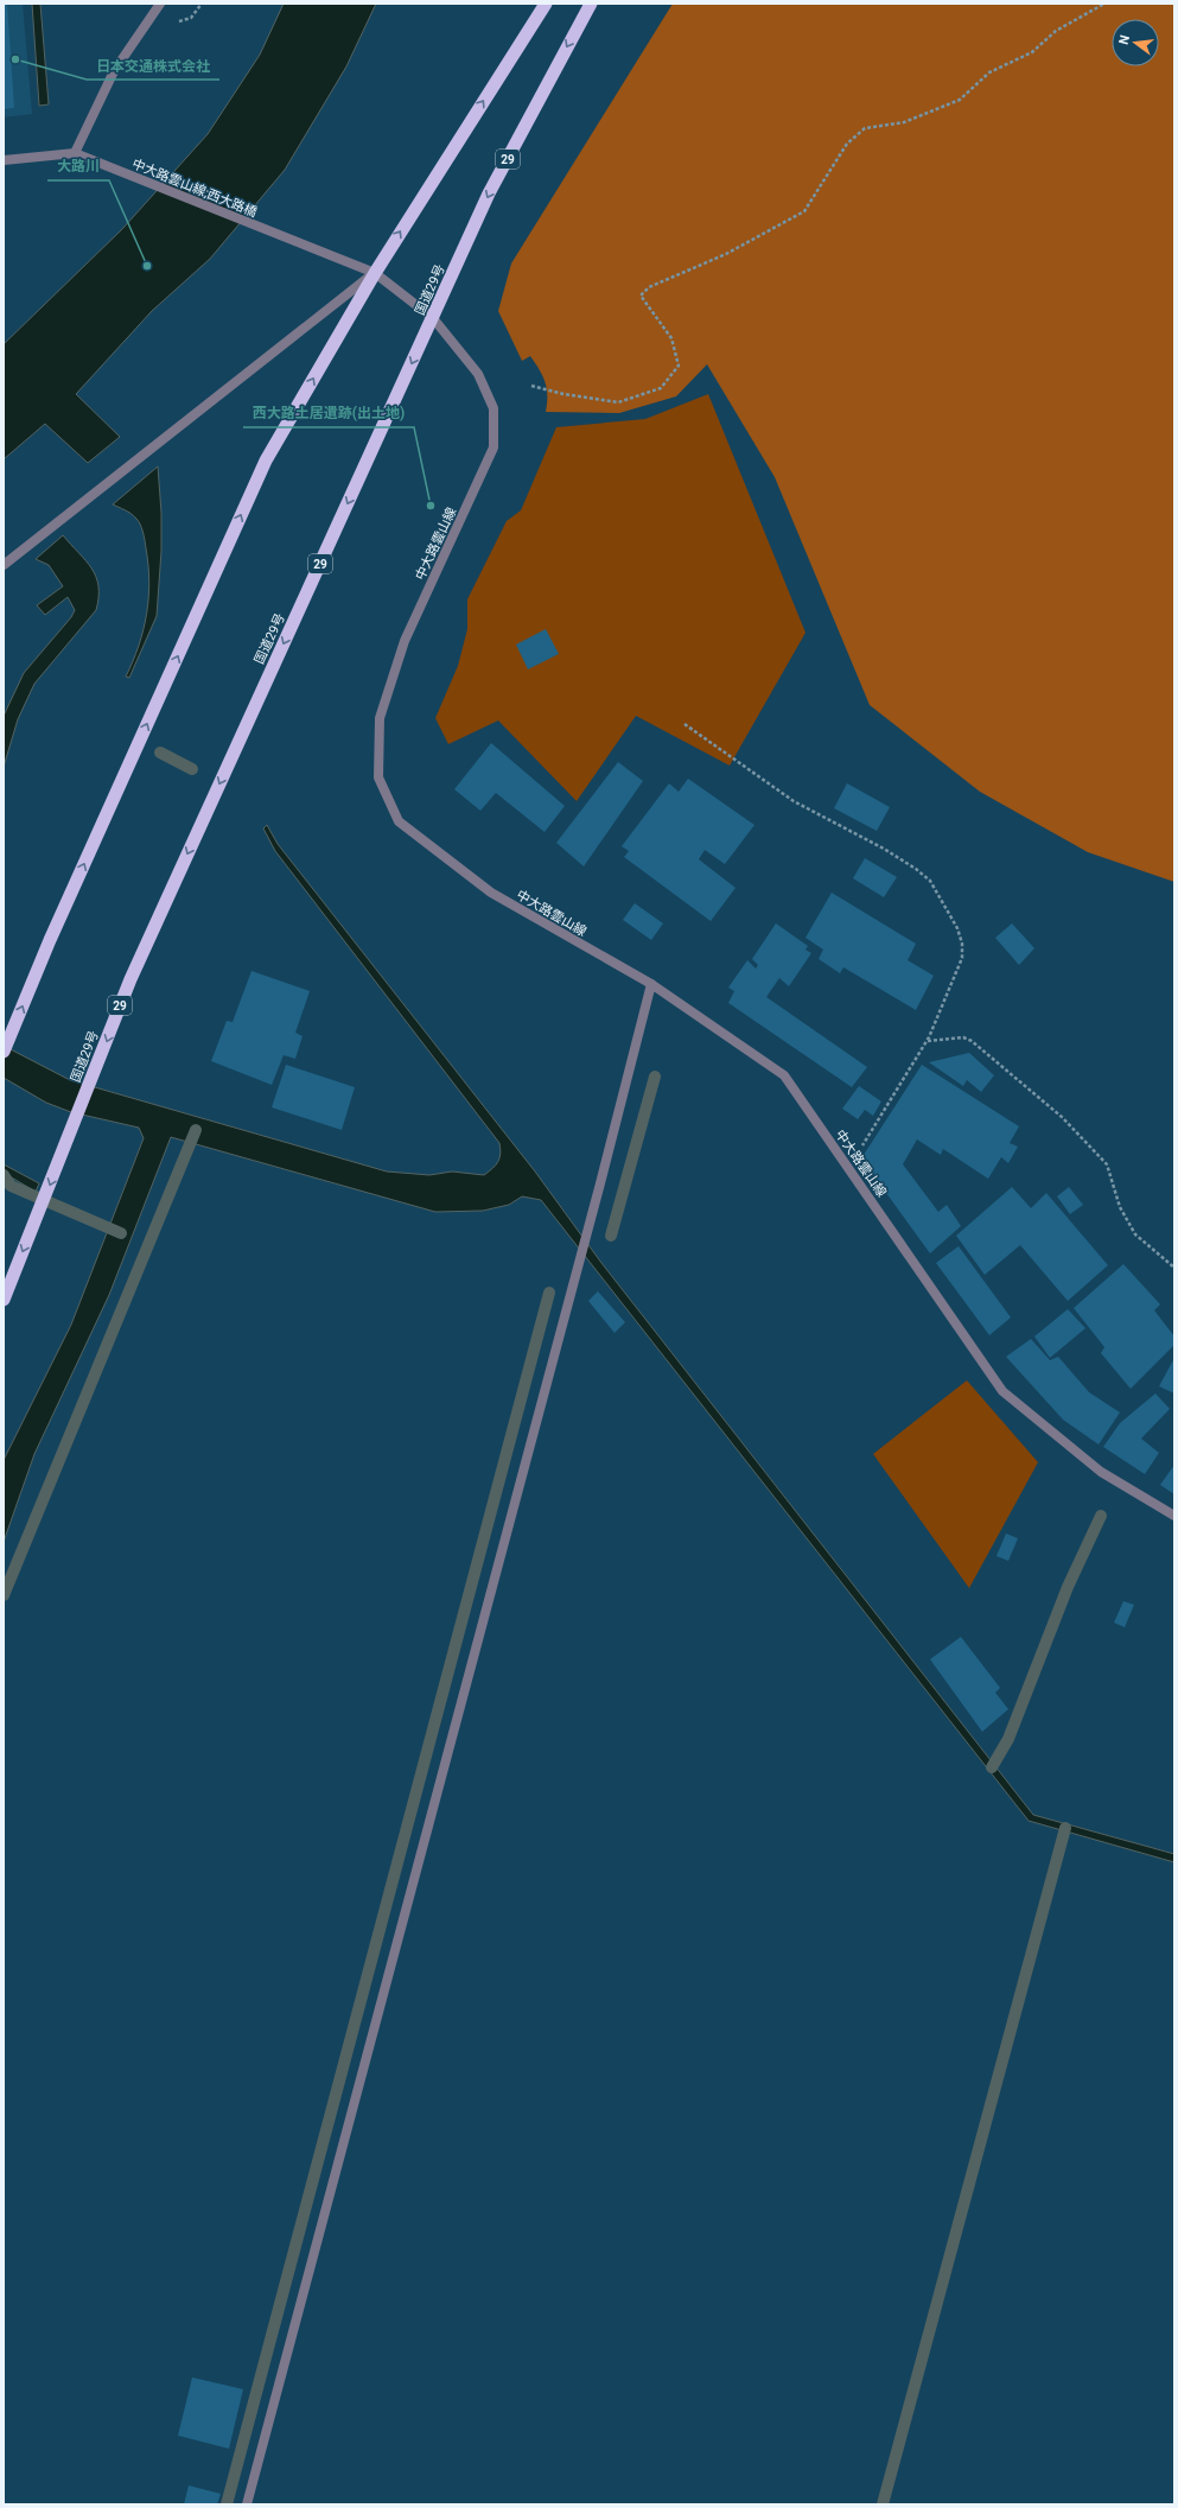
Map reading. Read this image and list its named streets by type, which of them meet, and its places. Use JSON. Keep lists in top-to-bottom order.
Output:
{
  "streets": {
    "highway": ["29", "国道29号"],
    "street": ["中大路雲山線;西大路橋", "中大路雲山線"]
  },
  "crossings": [
    ["中大路雲山線;西大路橋", "中大路雲山線"],
    ["国道29号", "中大路雲山線"]
  ],
  "places": ["日本交通株式会社", "大路川", "西大路土居遺跡(出土地)"],
  "north": "left"
}
